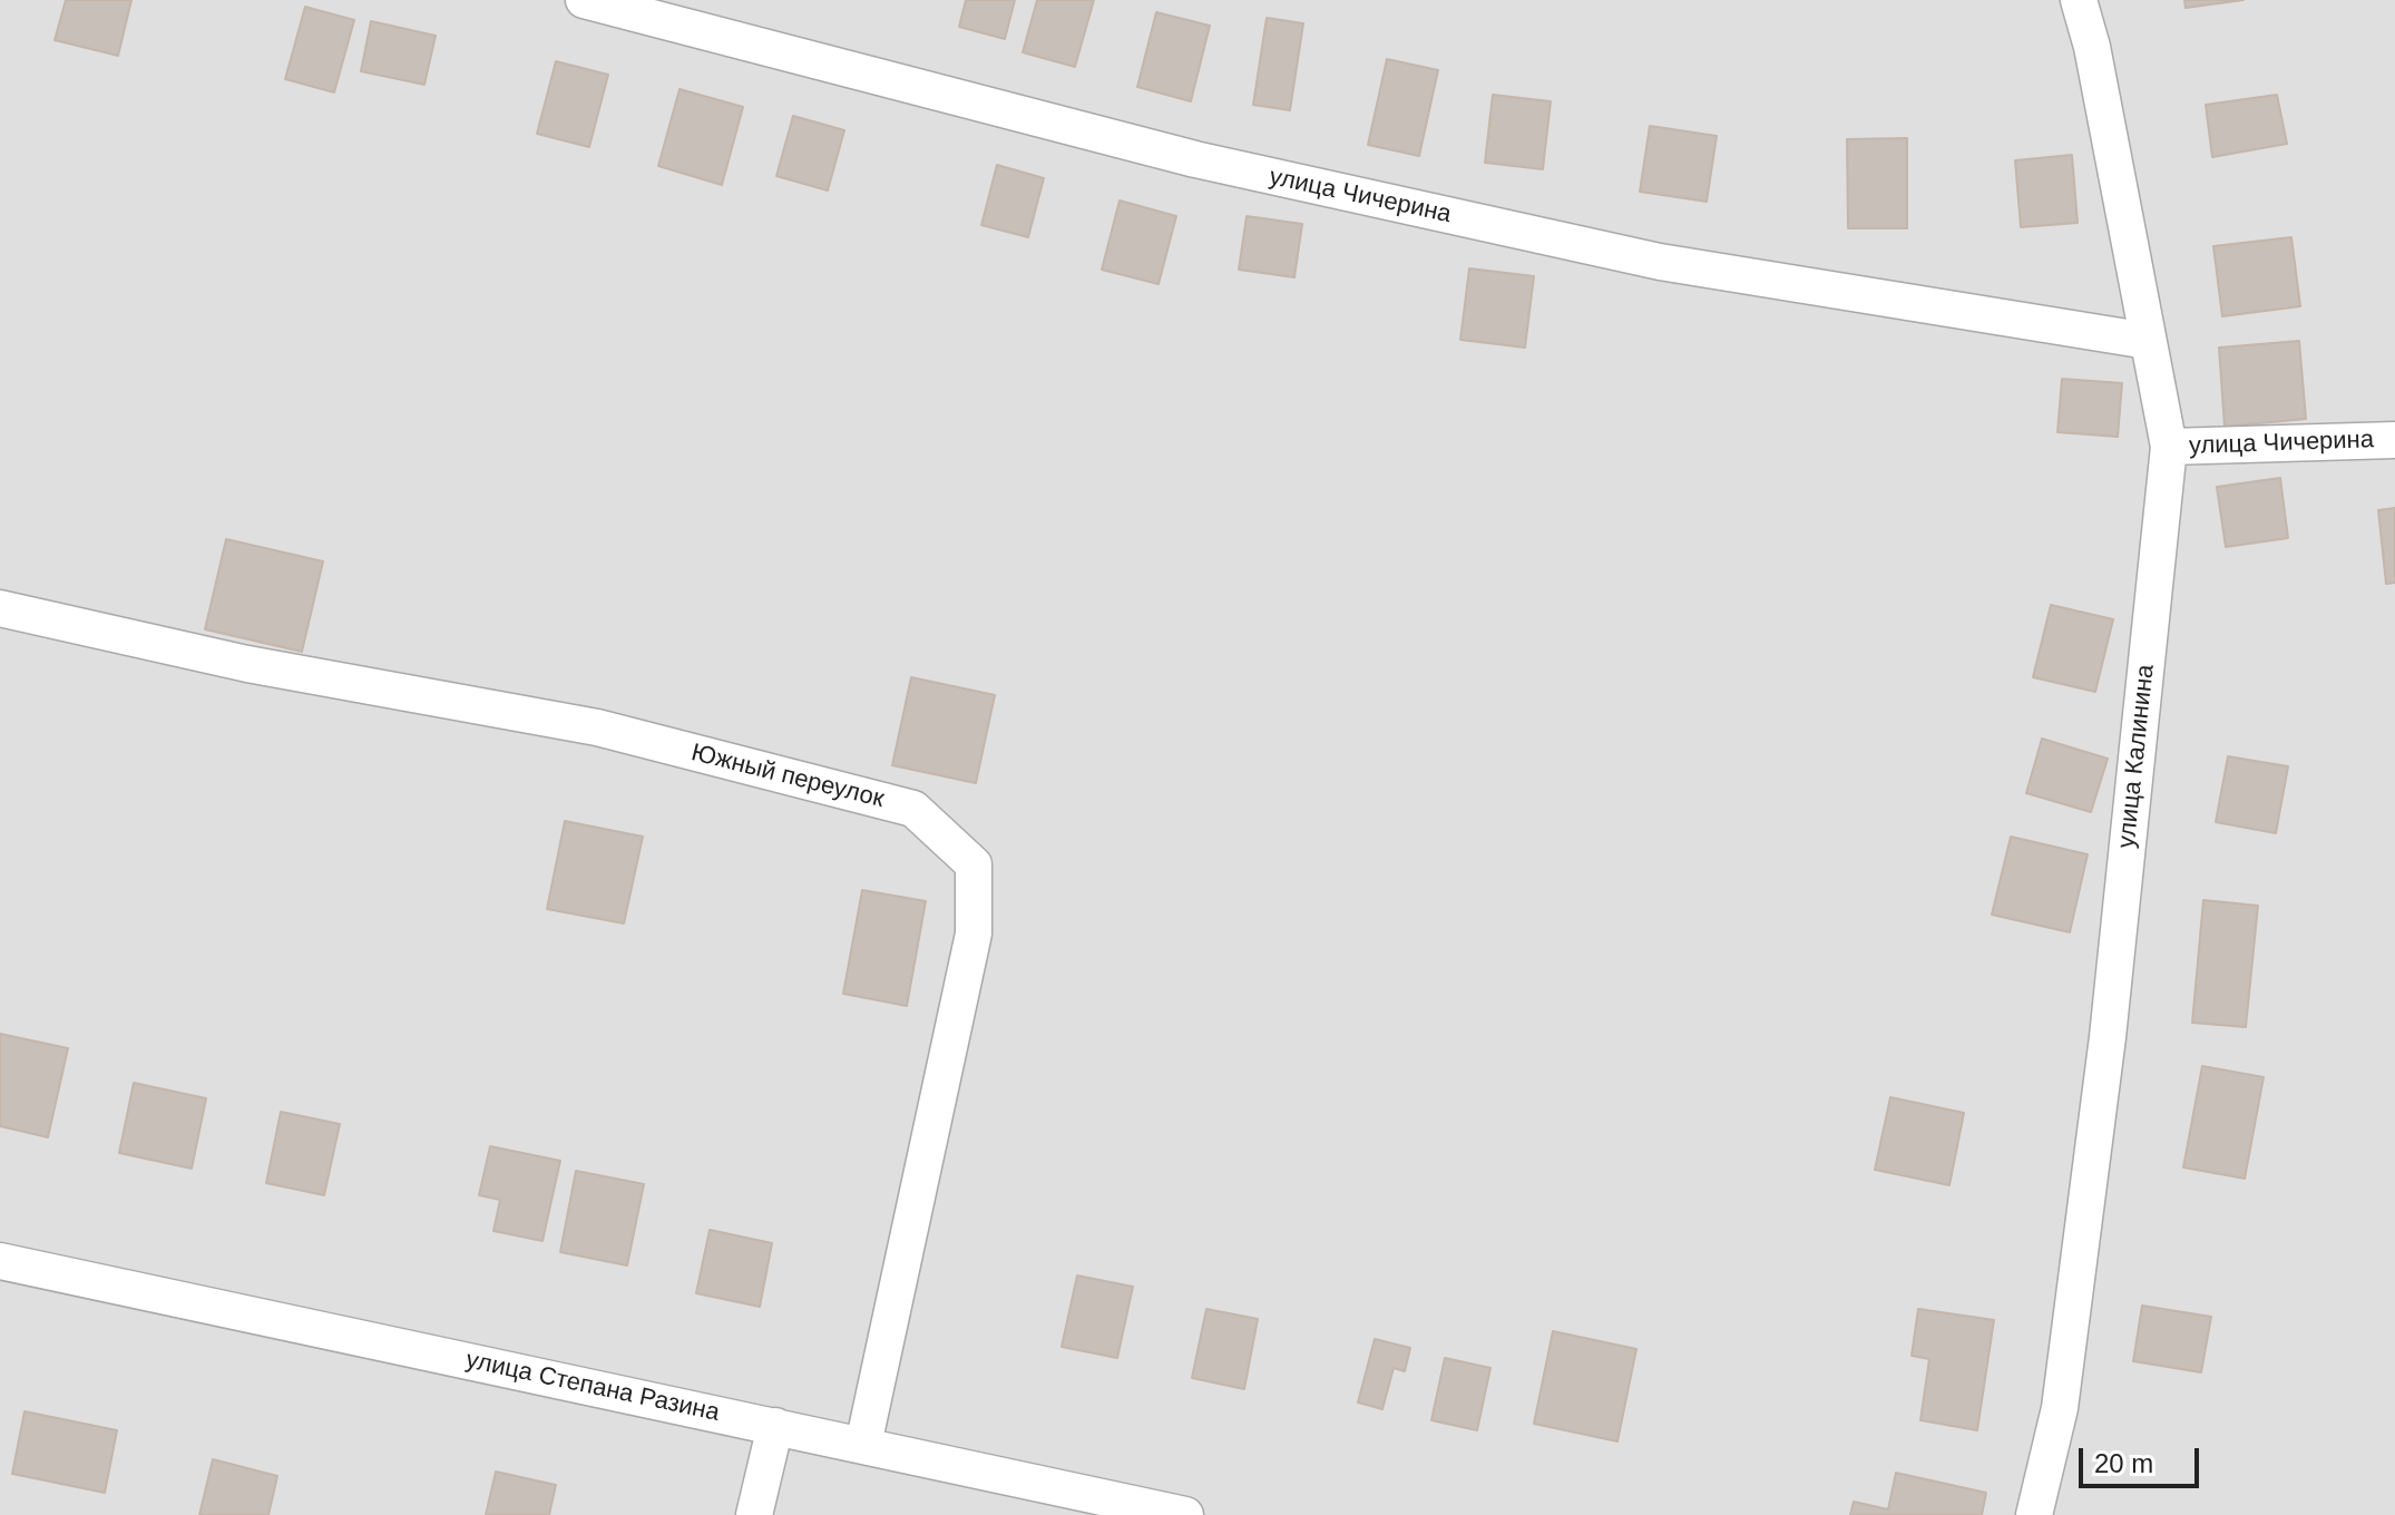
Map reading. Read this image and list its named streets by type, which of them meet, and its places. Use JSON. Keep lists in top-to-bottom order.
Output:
{
  "streets": {
    "street": [
      "улица Чичерина",
      "улица Калинина",
      "Южный переулок",
      "улица Степана Разина"
    ]
  },
  "crossings": [
    ["улица Чичерина", "улица Калинина"],
    ["Южный переулок", "улица Степана Разина"]
  ],
  "scale_bar": "20 m"
}
